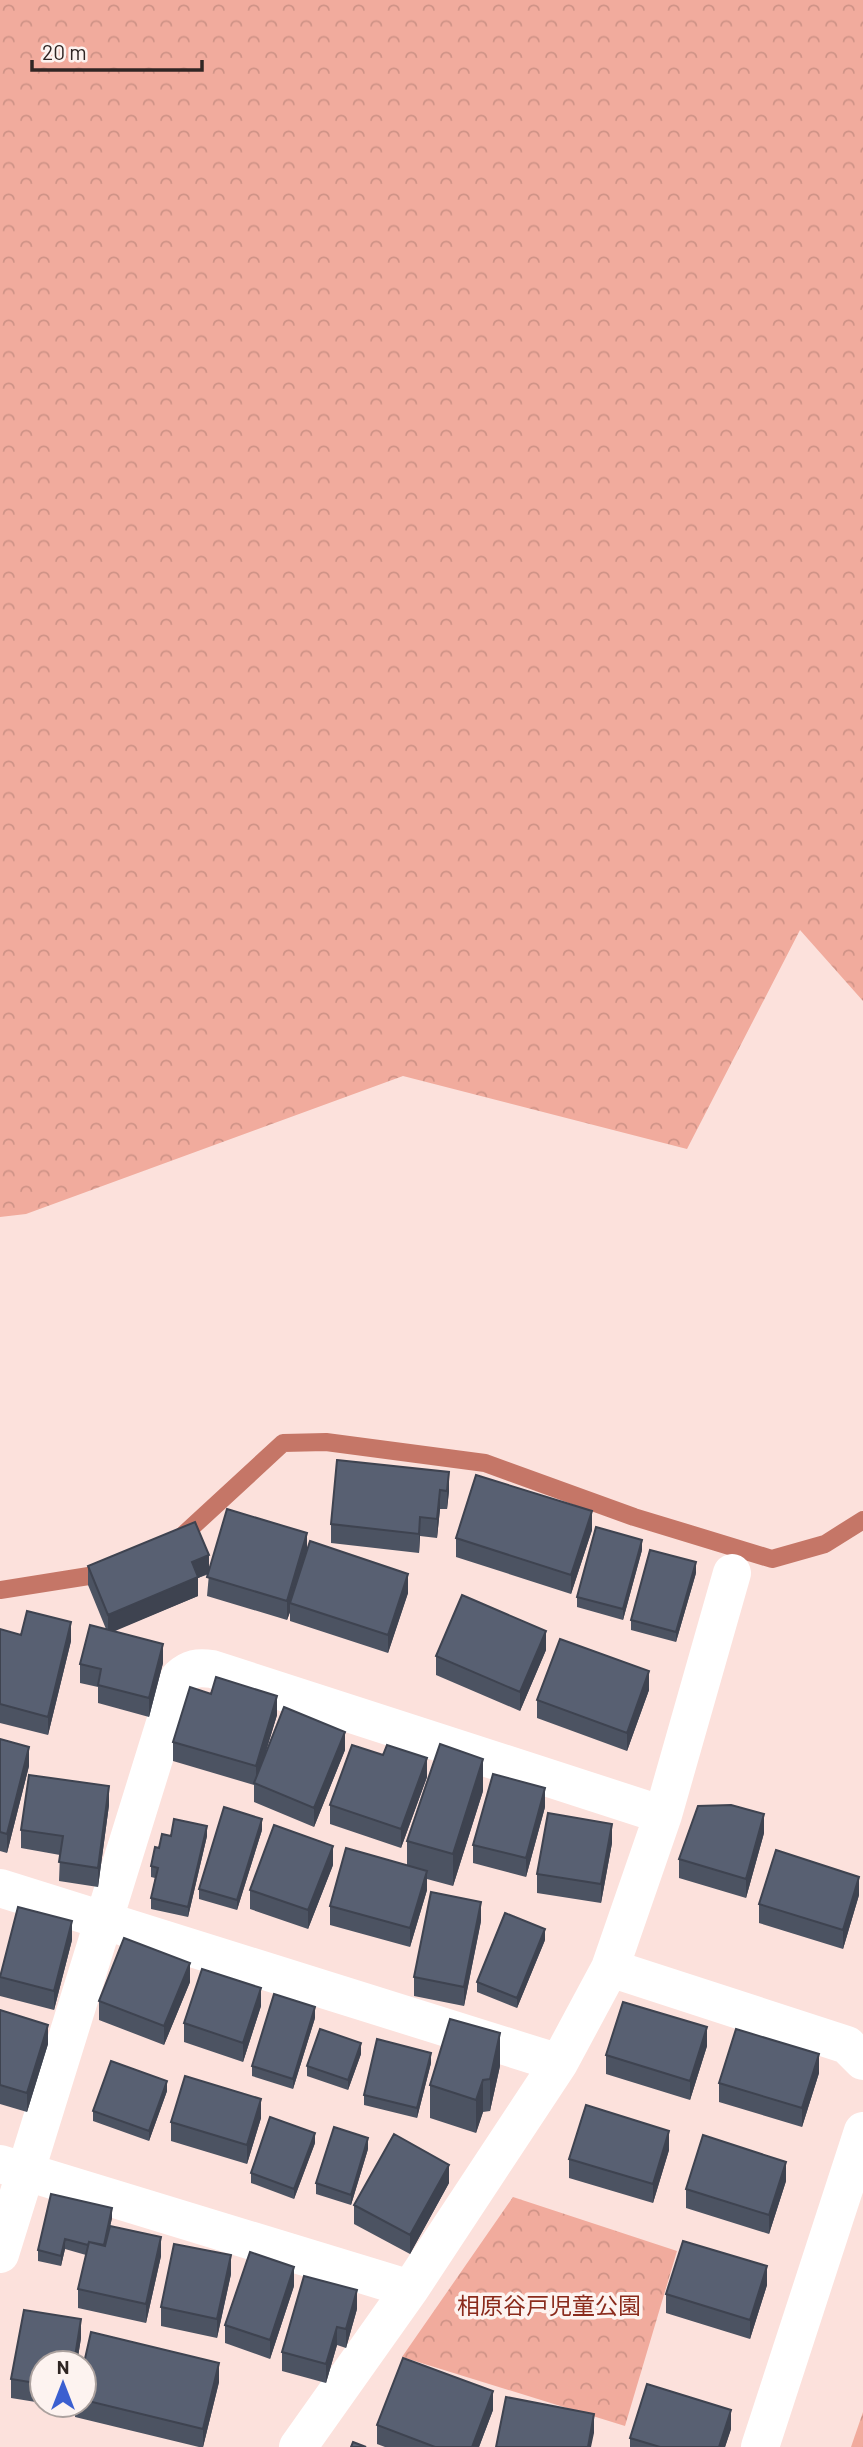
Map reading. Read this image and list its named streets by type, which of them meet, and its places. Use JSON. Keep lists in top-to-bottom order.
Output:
{
  "parks": ["相原谷戸児童公園"],
  "scale_bar": "20 m",
  "north": "top"
}
